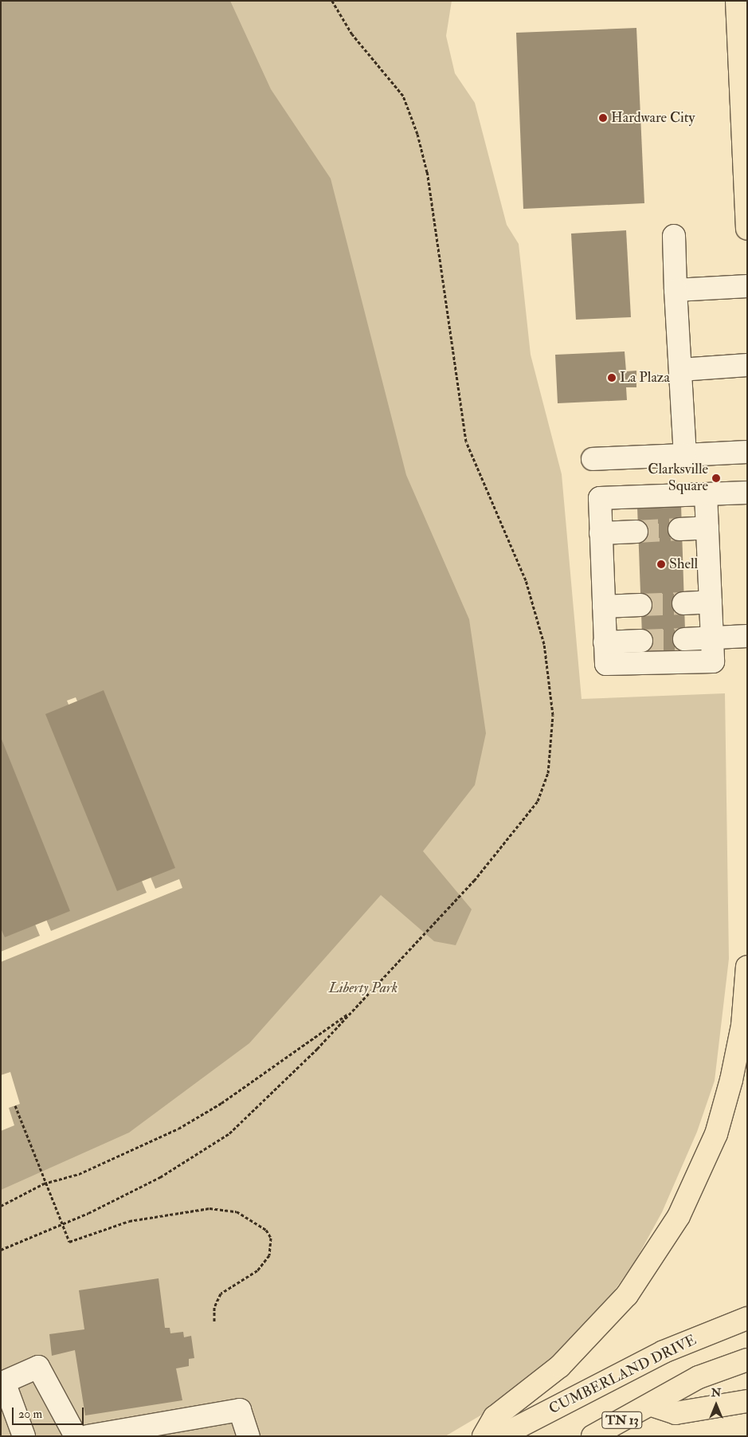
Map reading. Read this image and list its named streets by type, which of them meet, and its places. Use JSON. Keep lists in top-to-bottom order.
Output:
{
  "streets": {
    "main road": ["CUMBERLAND DRIVE", "TN 13"]
  },
  "parks": ["Liberty Park"],
  "places": [
    "Hardware City",
    "La Plaza",
    "Clarksville Square",
    "Shell"
  ],
  "scale_bar": "20 m",
  "north": "top"
}
